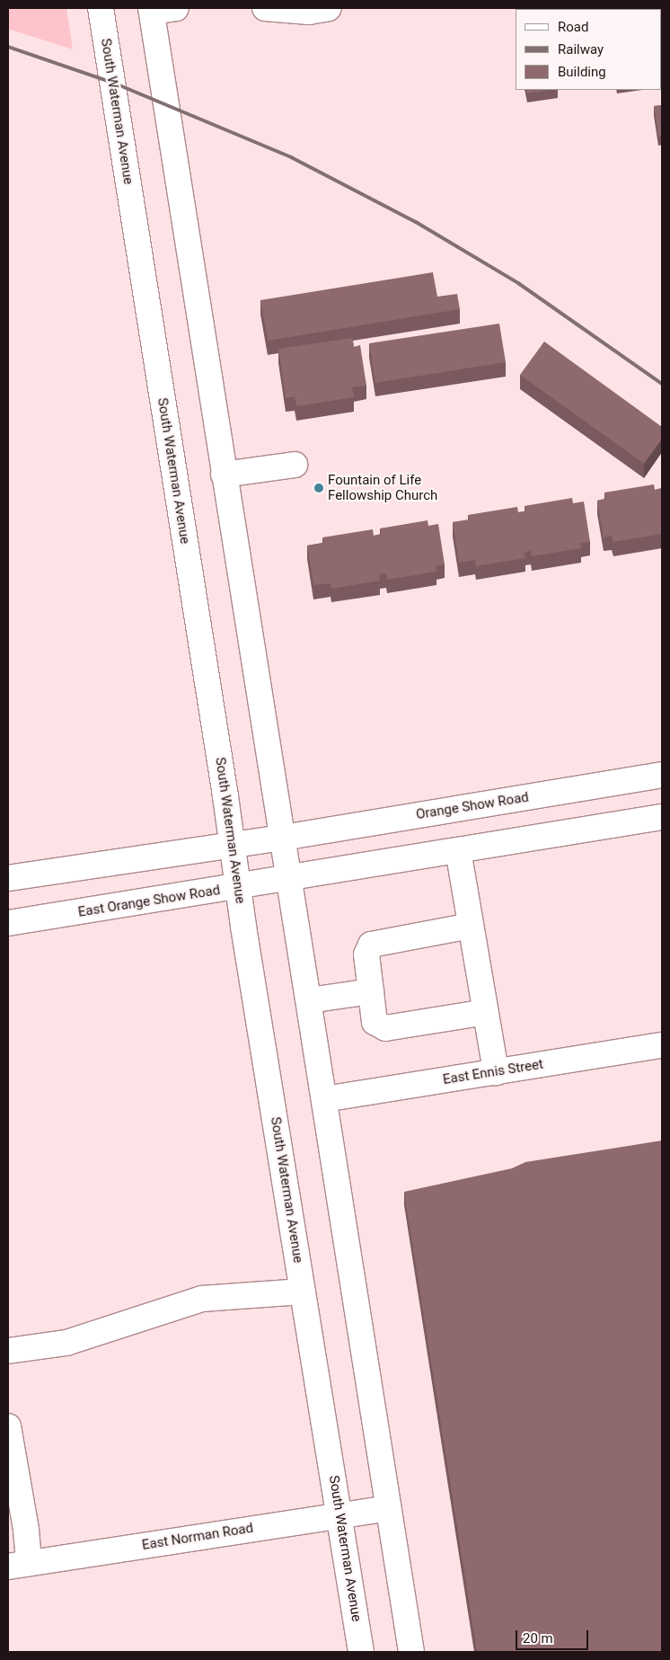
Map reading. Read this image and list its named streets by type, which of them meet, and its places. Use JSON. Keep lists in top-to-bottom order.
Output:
{
  "streets": {
    "main road": [
      "South Waterman Avenue",
      "Orange Show Road",
      "East Orange Show Road",
      "East Ennis Street",
      "East Norman Road"
    ]
  },
  "crossings": [
    ["South Waterman Avenue", "East Orange Show Road"],
    ["South Waterman Avenue", "East Norman Road"]
  ],
  "places": ["Fountain of Life Fellowship Church"],
  "legend": ["Road", "Railway", "Building"],
  "scale_bar": "20 m"
}
